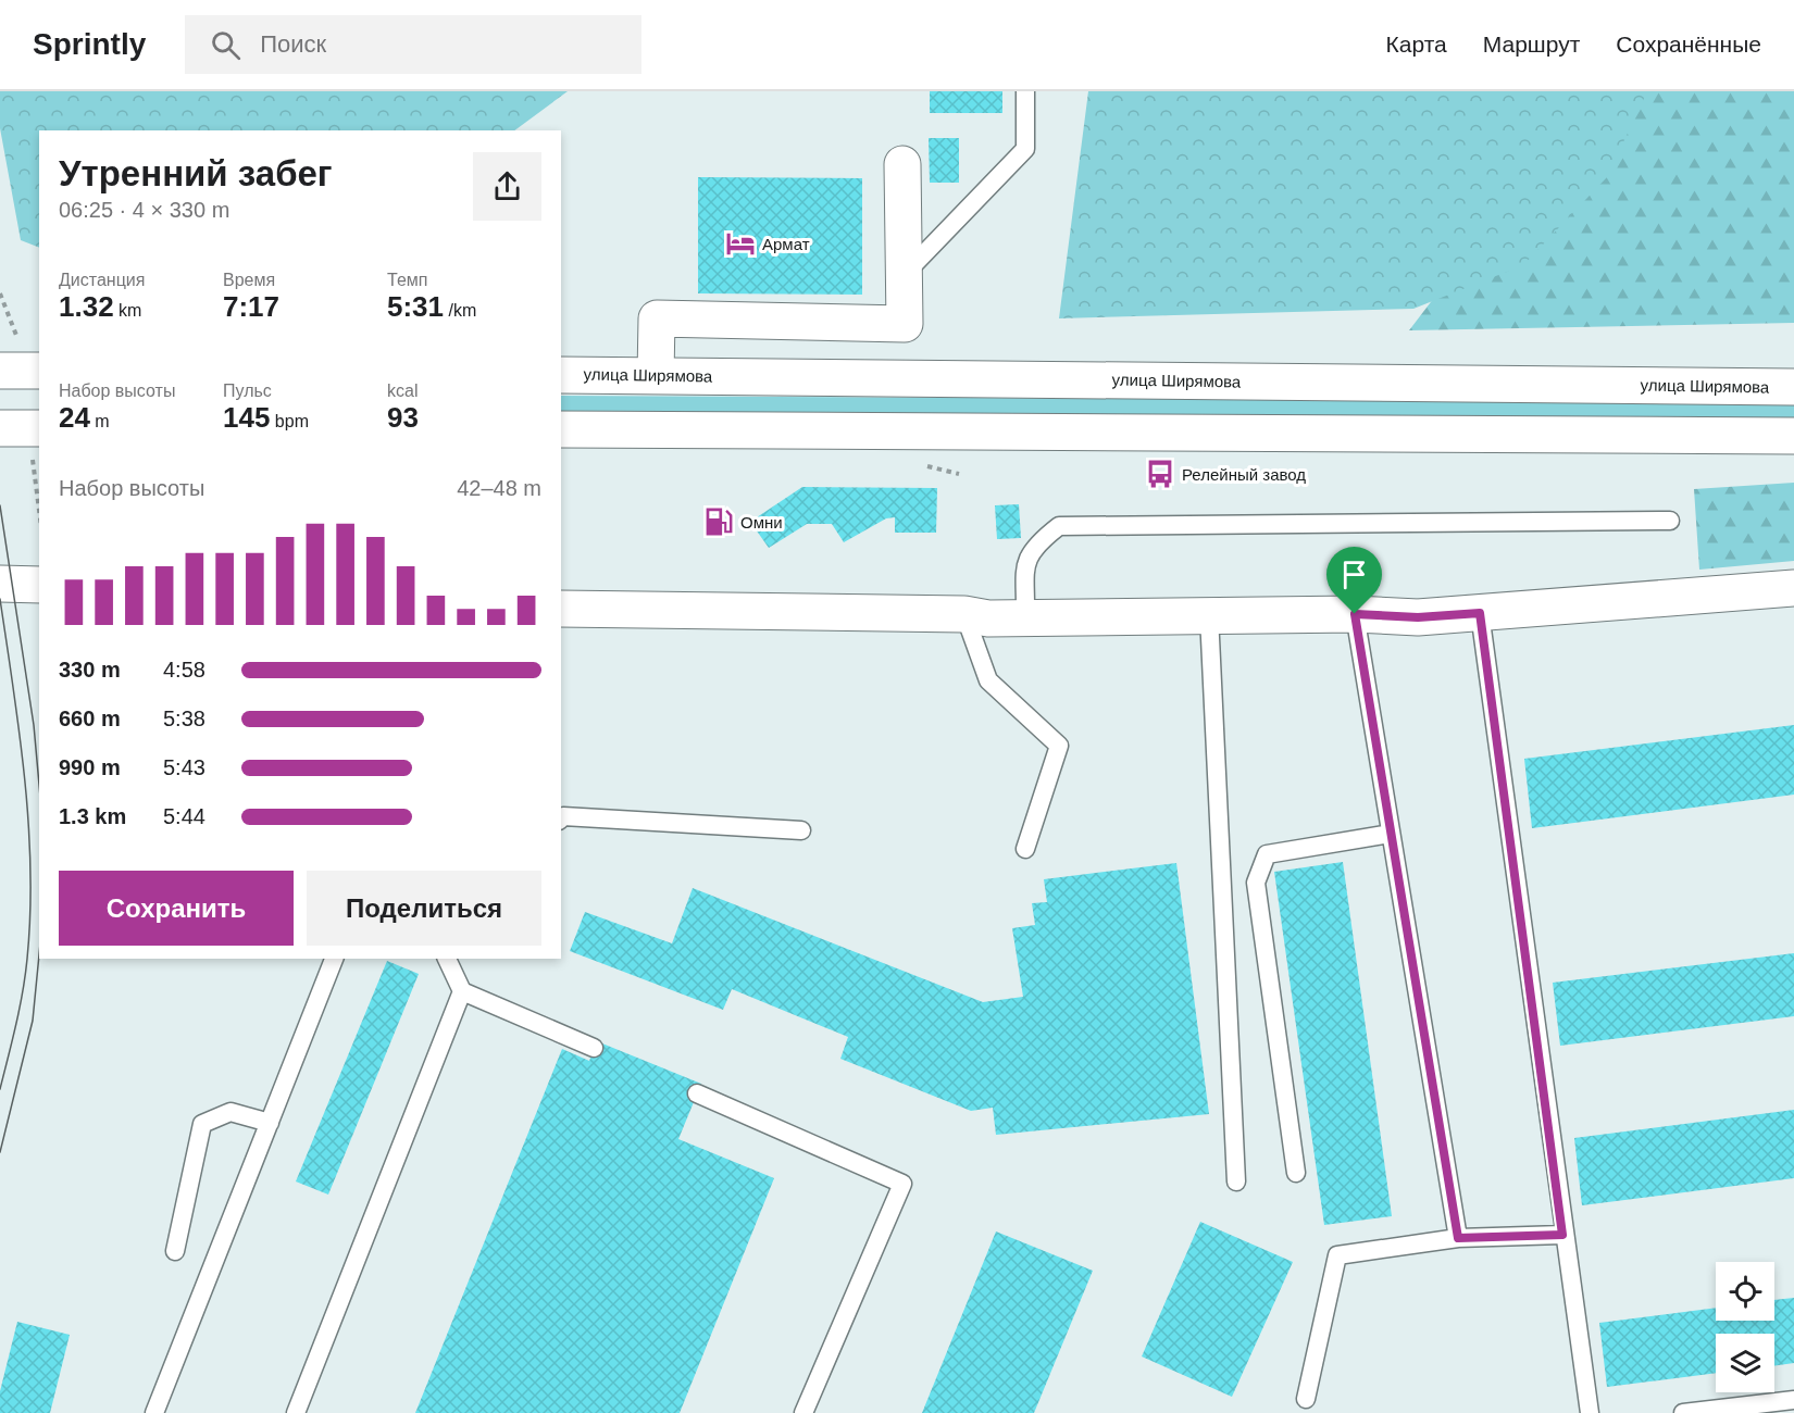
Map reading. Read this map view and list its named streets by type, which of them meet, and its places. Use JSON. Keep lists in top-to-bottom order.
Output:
{
  "streets": {
    "main road": ["улица Ширямова"]
  },
  "places": {
    "hotel": ["Армат"],
    "bus stop": ["Релейный завод"],
    "fuel station": ["Омни"]
  },
  "page": {
    "header": "Sprintly",
    "search": "Поиск",
    "nav": ["Карта", "Маршрут", "Сохранённые"],
    "heading": ["Утренний забег", "06:25 · 4 × 330 m"],
    "stats": [
      ["Дистанция", "1.32 km"],
      ["Время", "7:17"],
      ["Темп", "5:31 /km"],
      ["Набор высоты", "24 m"],
      ["Пульс", "145 bpm"],
      ["kcal", "93"]
    ],
    "chart": ["Набор высоты", "42–48 m"],
    "list": [
      {
        "name": "330 m",
        "note": "4:58"
      },
      {
        "name": "660 m",
        "note": "5:38"
      },
      {
        "name": "990 m",
        "note": "5:43"
      },
      {
        "name": "1.3 km",
        "note": "5:44"
      }
    ],
    "buttons": ["Сохранить", "Поделиться"]
  }
}
